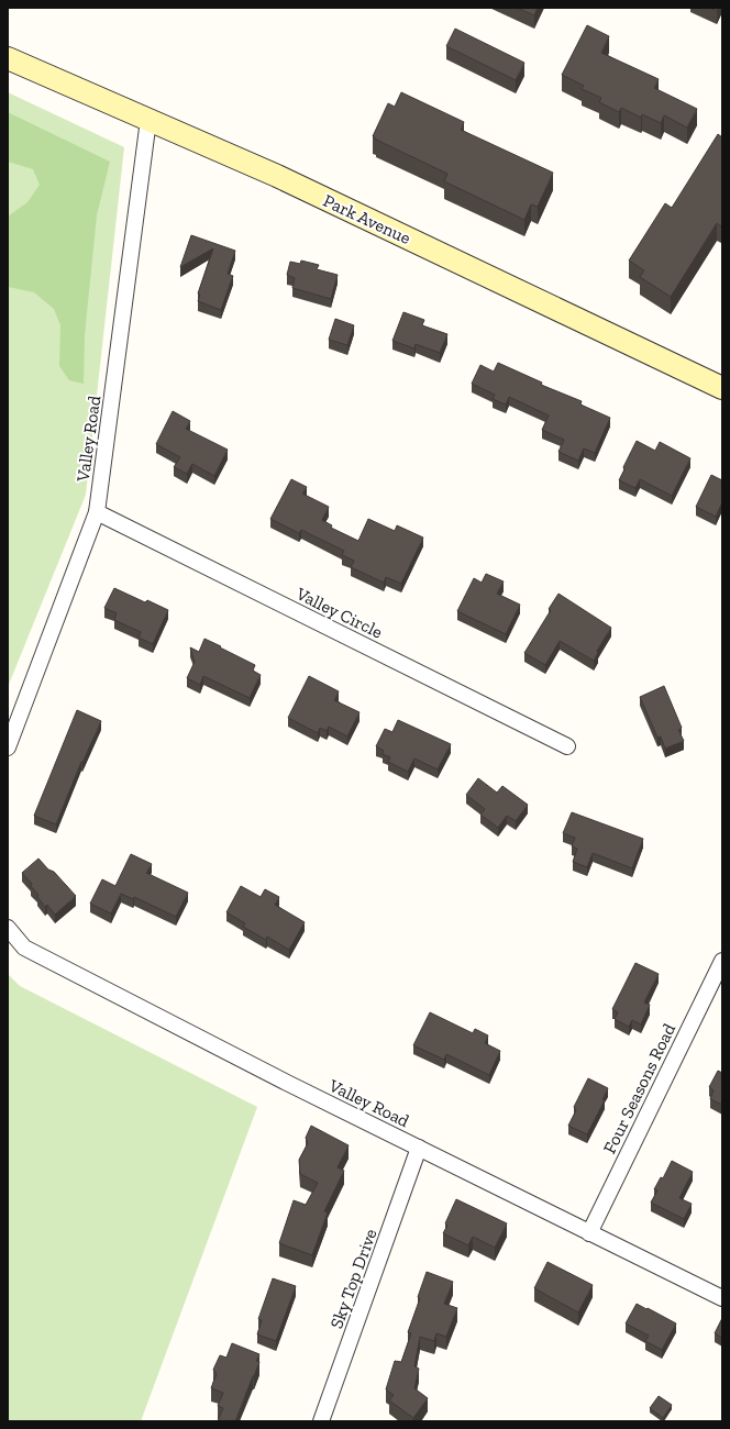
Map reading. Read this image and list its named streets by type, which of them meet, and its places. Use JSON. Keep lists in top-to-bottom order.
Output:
{
  "streets": {
    "main road": ["Park Avenue"],
    "street": [
      "Valley Road",
      "Valley Circle",
      "Four Seasons Road",
      "Sky Top Drive"
    ]
  },
  "crossings": [
    ["Park Avenue", "Valley Road"],
    ["Valley Road", "Valley Circle"],
    ["Valley Road", "Four Seasons Road"],
    ["Valley Road", "Sky Top Drive"]
  ]
}
